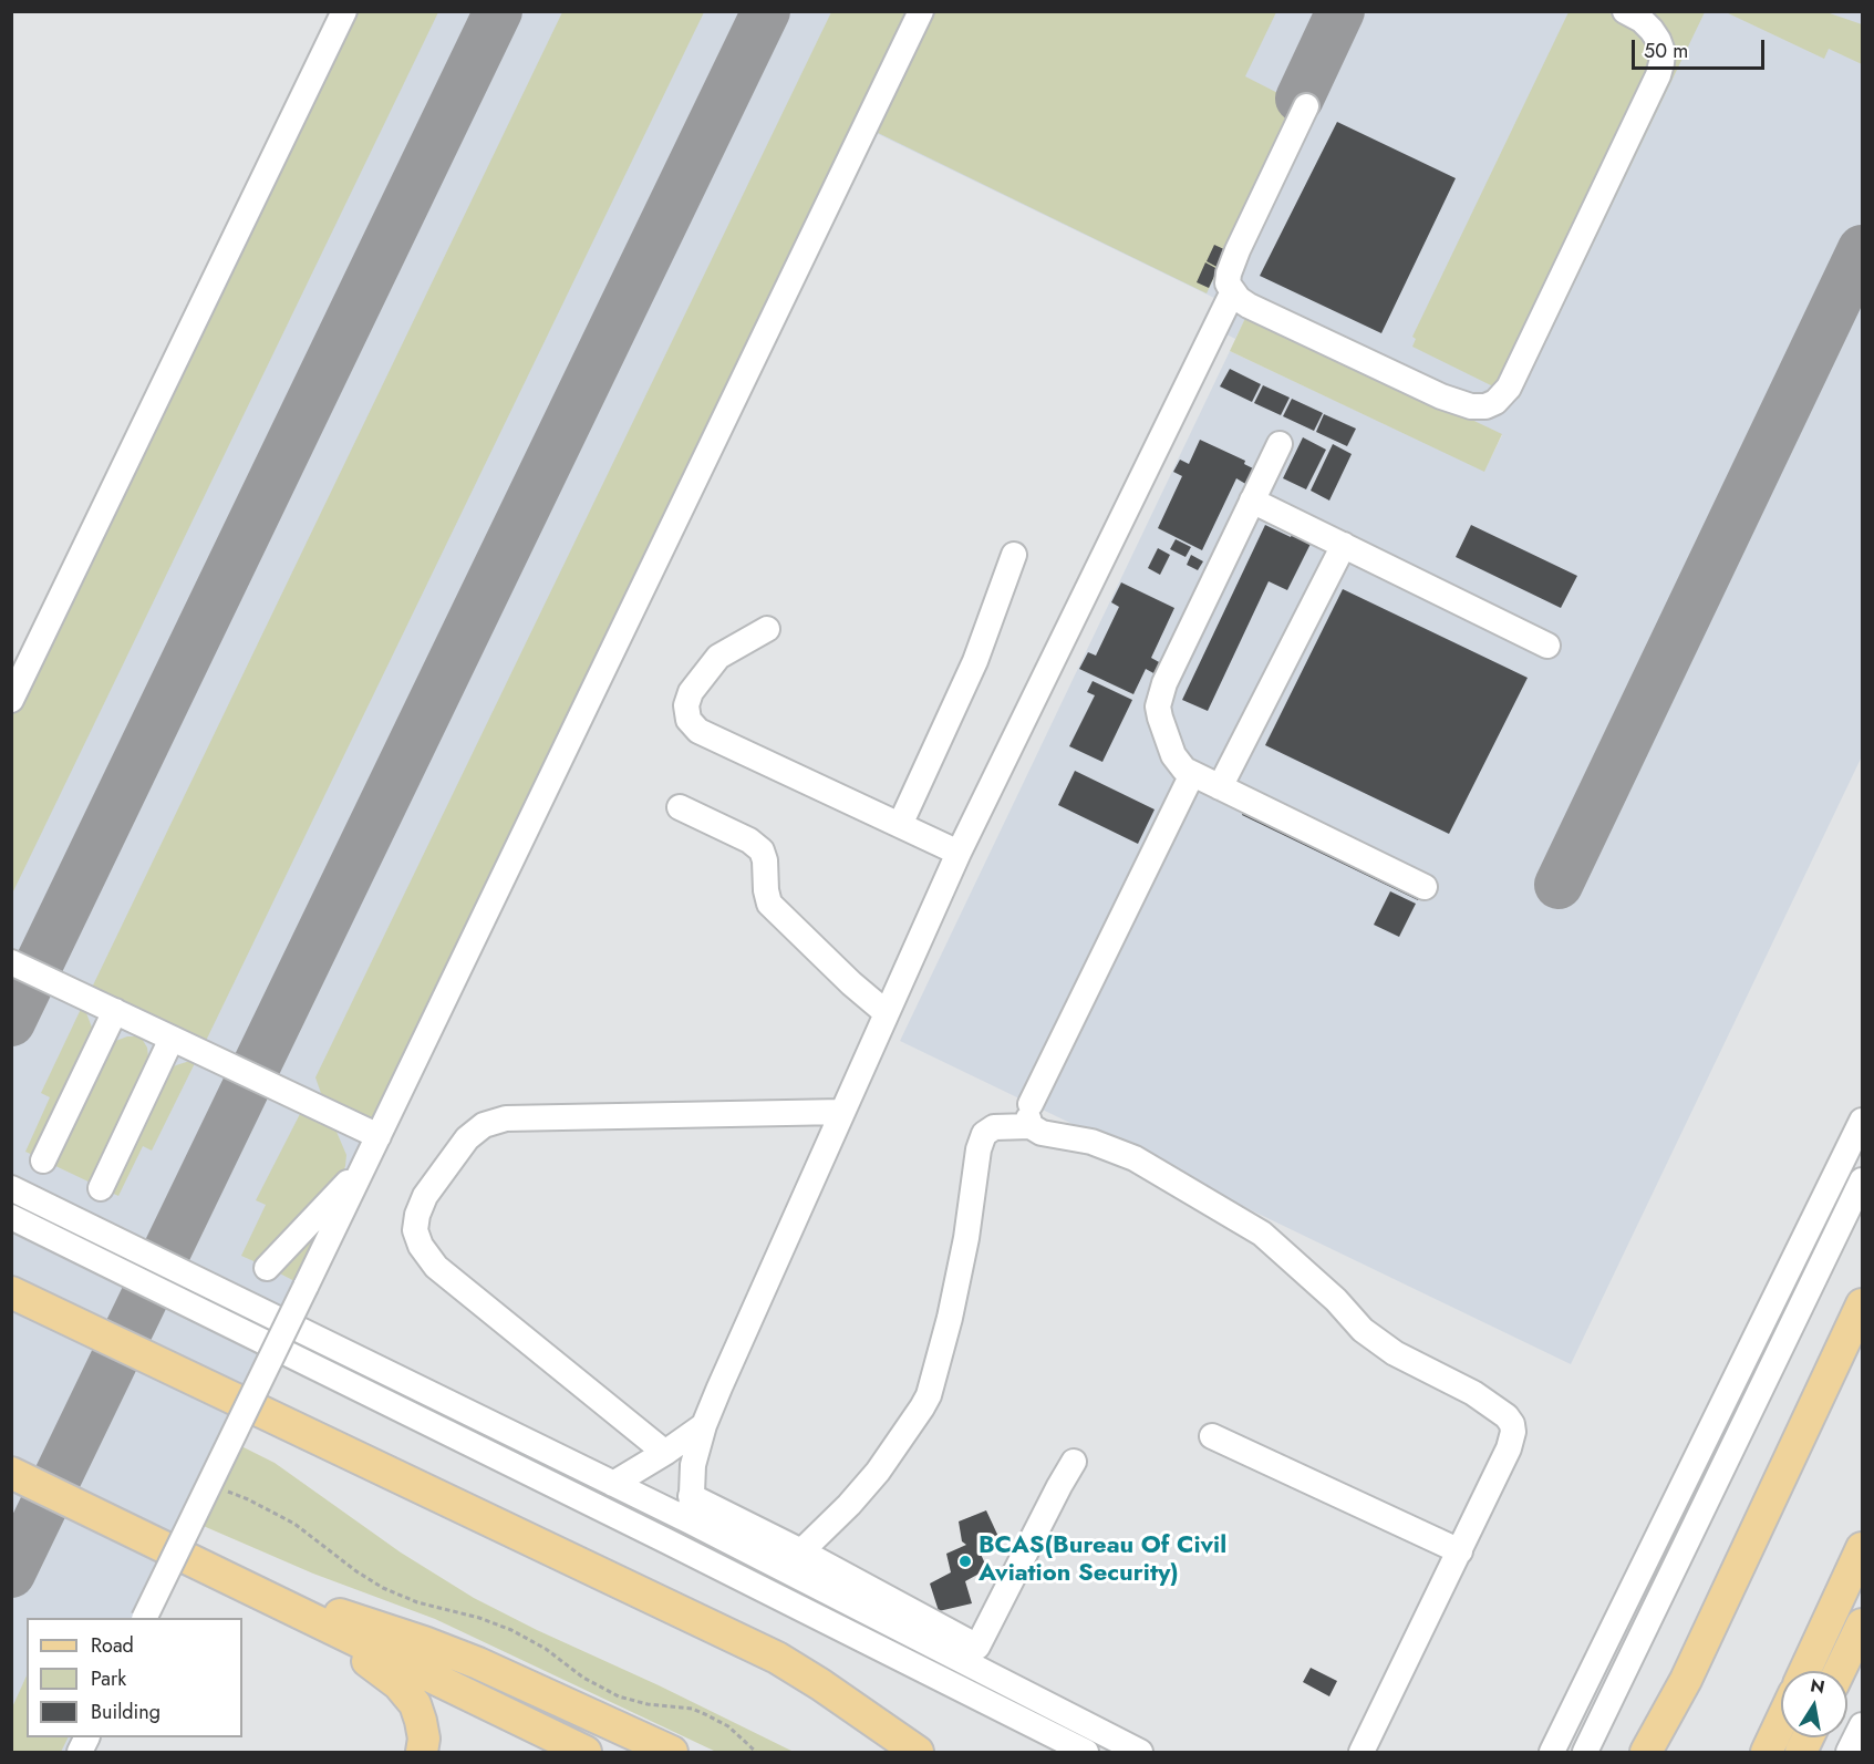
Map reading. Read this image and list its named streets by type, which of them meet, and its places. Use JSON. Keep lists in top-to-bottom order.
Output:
{
  "places": ["BCAS(Bureau Of Civil Aviation Security)"],
  "legend": ["Road", "Park", "Building"],
  "scale_bar": "50 m",
  "north": "top"
}
